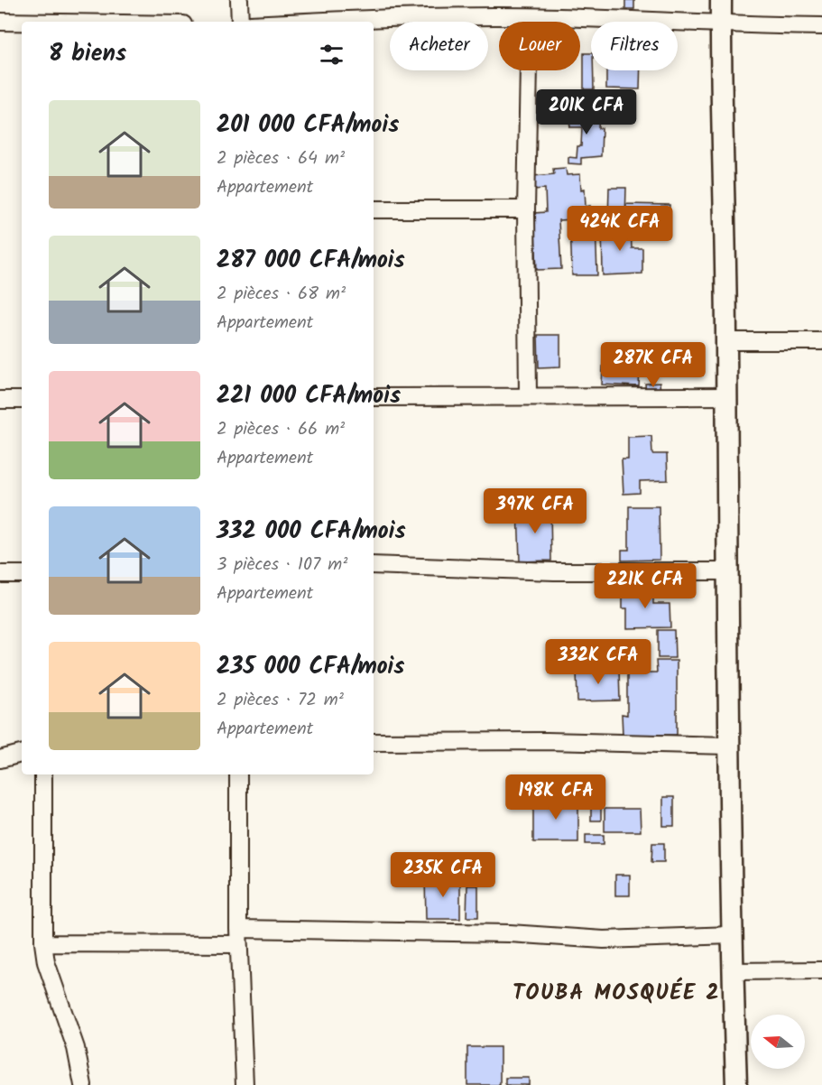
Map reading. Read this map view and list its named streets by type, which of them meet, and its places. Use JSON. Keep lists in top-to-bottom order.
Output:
{
  "districts": ["TOUBA MOSQUÉE 2"],
  "north": "left",
  "page": {
    "chip": ["Acheter", "Louer", "Filtres"],
    "heading": "8 biens",
    "list": [
      {
        "name": "201 000 CFA/mois",
        "note": "2 pièces · 64 m² · Appartement"
      },
      {
        "name": "287 000 CFA/mois",
        "note": "2 pièces · 68 m² · Appartement"
      },
      {
        "name": "221 000 CFA/mois",
        "note": "2 pièces · 66 m² · Appartement"
      },
      {
        "name": "332 000 CFA/mois",
        "note": "3 pièces · 107 m² · Appartement"
      },
      {
        "name": "235 000 CFA/mois",
        "note": "2 pièces · 72 m² · Appartement"
      }
    ],
    "price": [
      "201K CFA",
      "424K CFA",
      "287K CFA",
      "397K CFA",
      "221K CFA",
      "332K CFA",
      "198K CFA",
      "235K CFA"
    ]
  }
}
